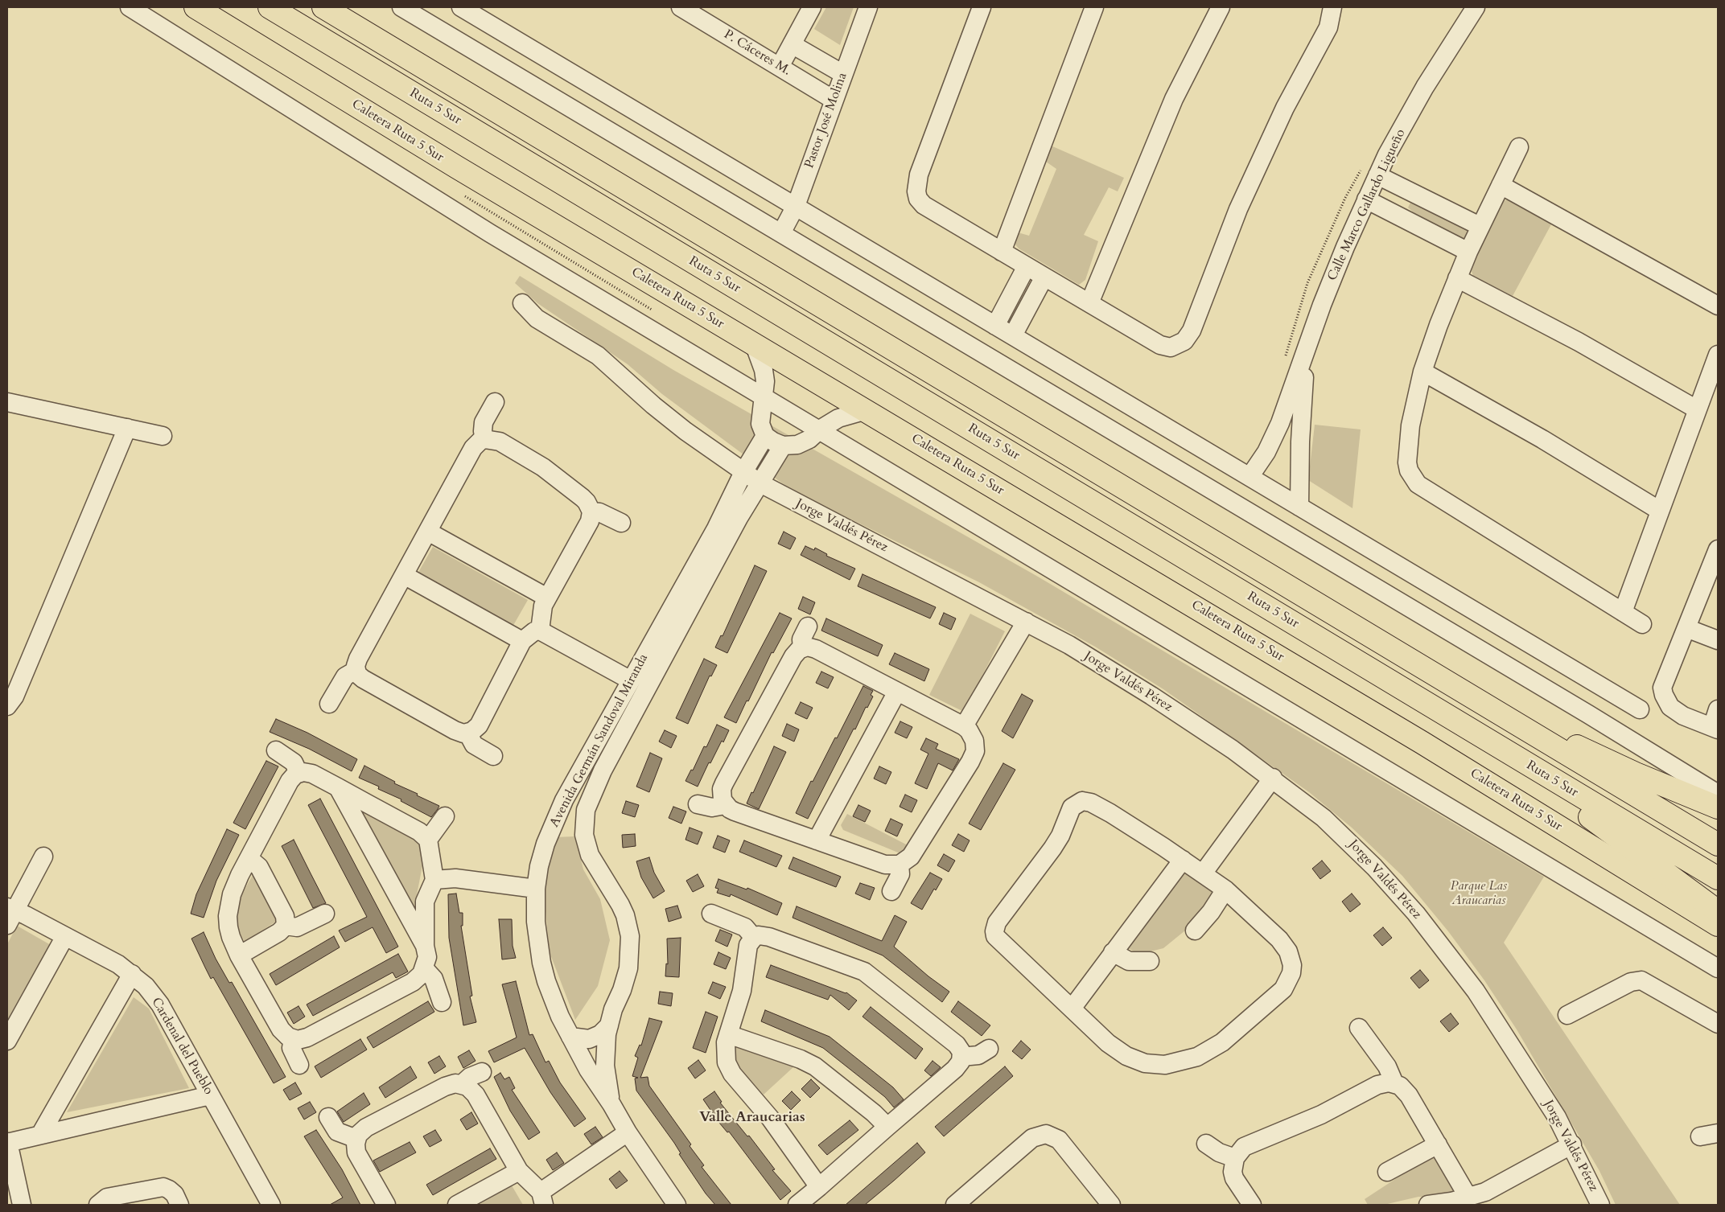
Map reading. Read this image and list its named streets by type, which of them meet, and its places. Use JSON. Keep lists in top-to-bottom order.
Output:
{
  "streets": {
    "main road": ["Ruta 5 Sur", "Caletera Ruta 5 Sur"],
    "street": [
      "P. Cáceres M.",
      "Pastor José Molina",
      "Calle Marco Gallardo Ligueño",
      "Jorge Valdés Pérez",
      "Avenida Germán Sandoval Miranda",
      "Cardenal del Pueblo"
    ]
  },
  "crossings": [
    ["P. Cáceres M.", "Pastor José Molina"],
    ["Jorge Valdés Pérez", "Avenida Germán Sandoval Miranda"]
  ],
  "districts": ["Valle Araucarias"],
  "parks": ["Parque Las Araucarias"]
}
